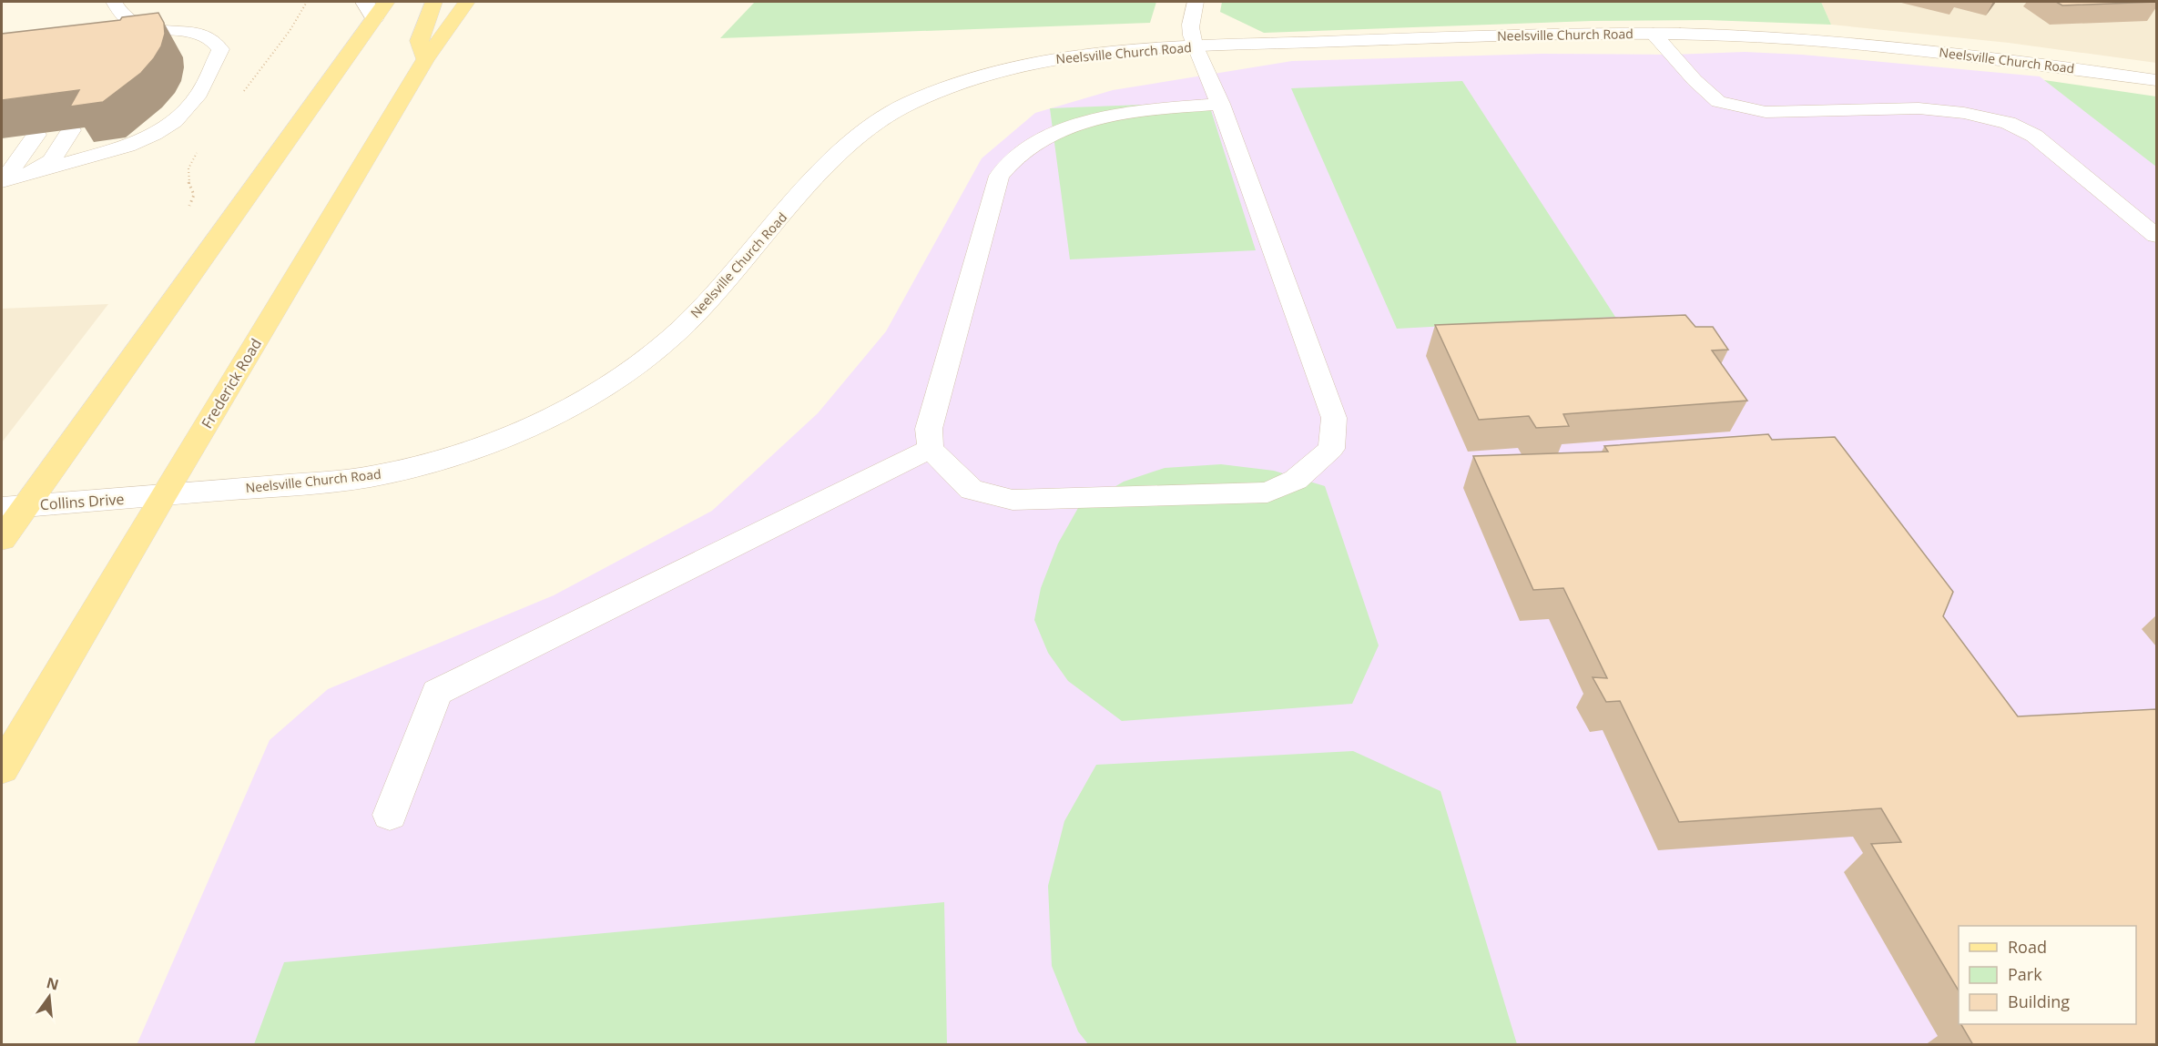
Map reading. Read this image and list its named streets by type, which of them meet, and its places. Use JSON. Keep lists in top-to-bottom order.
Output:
{
  "streets": {
    "main road": ["Frederick Road"],
    "street": ["Neelsville Church Road", "Collins Drive"]
  },
  "crossings": [
    ["Neelsville Church Road", "Frederick Road"],
    ["Neelsville Church Road", "Collins Drive"],
    ["Frederick Road", "Collins Drive"]
  ],
  "legend": ["Road", "Park", "Building"],
  "north": "top"
}
